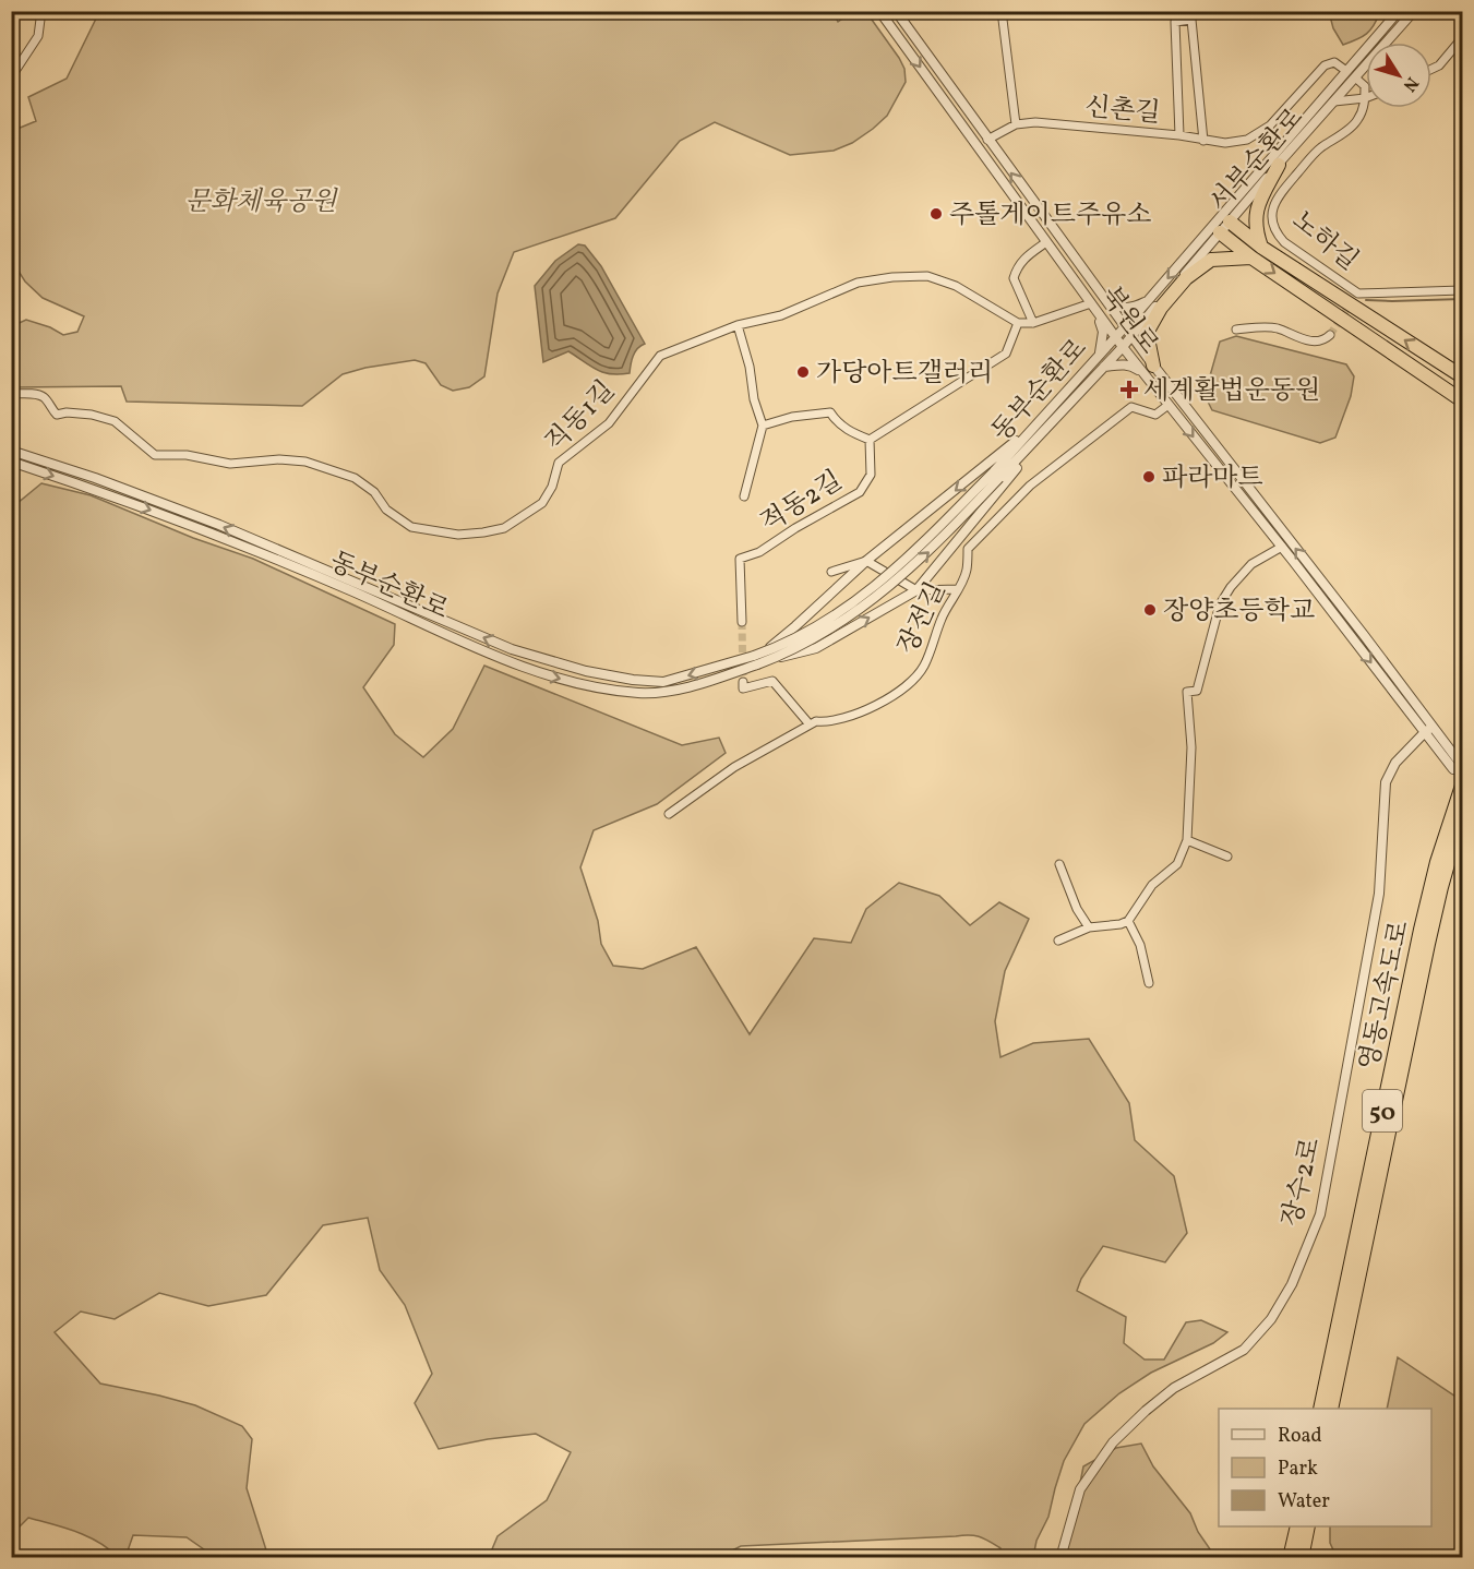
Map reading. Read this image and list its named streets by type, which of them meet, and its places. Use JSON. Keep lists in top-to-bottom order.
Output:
{
  "streets": {
    "highway": ["영동고속도로", "50"],
    "street": [
      "신촌길",
      "서부순환로",
      "노하길",
      "북원로",
      "동부순환로",
      "직동1길",
      "적동2길",
      "장전길",
      "장수2로"
    ]
  },
  "crossings": [
    ["신촌길", "서부순환로"],
    ["신촌길", "북원로"],
    ["서부순환로", "북원로"],
    ["서부순환로", "동부순환로"],
    ["북원로", "동부순환로"],
    ["북원로", "장전길"],
    ["북원로", "장수2로"]
  ],
  "parks": ["문화체육공원"],
  "places": {
    "other": [
      "주톨게이트주유소",
      "가당아트갤러리",
      "파라마트",
      "장양초등학교"
    ],
    "health": ["세계활법운동원"]
  },
  "legend": ["Road", "Park", "Water"],
  "north": "bottom right"
}
